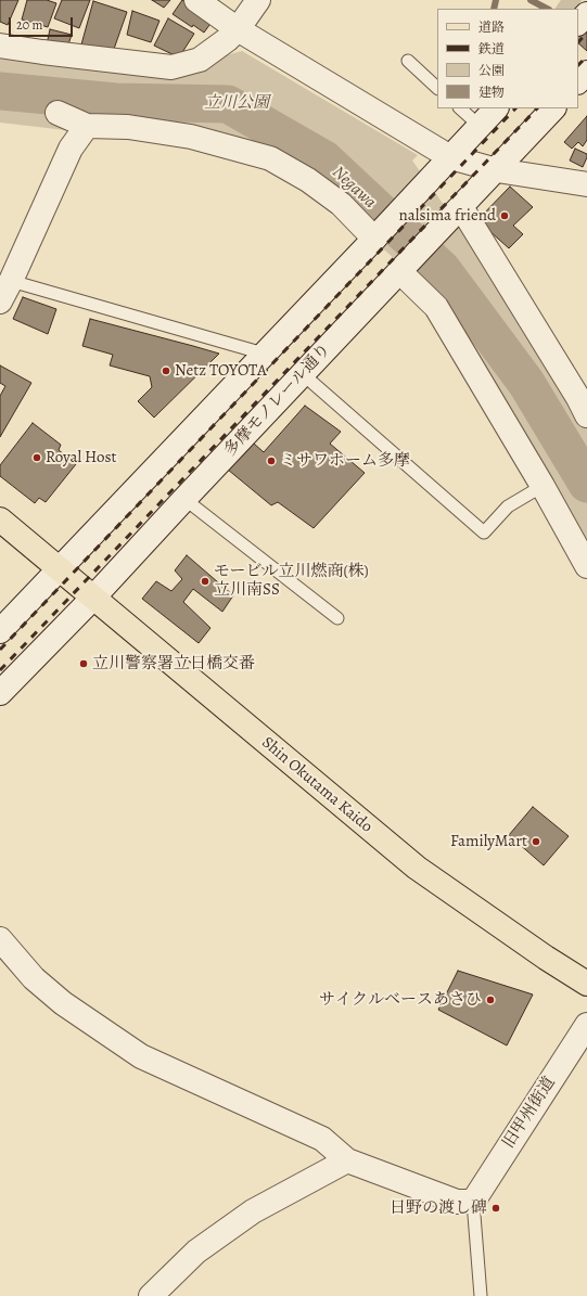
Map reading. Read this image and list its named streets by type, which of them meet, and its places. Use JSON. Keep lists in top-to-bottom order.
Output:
{
  "streets": {
    "main road": ["Shin Okutama Kaido"],
    "street": ["多摩モノレール通り", "旧甲州街道"]
  },
  "crossings": [
    ["多摩モノレール通り", "Shin Okutama Kaido"]
  ],
  "water": ["Negawa"],
  "parks": ["立川公園"],
  "places": [
    "nalsima friend",
    "Netz TOYOTA",
    "Royal Host",
    "ミサワホーム多摩",
    "モービル立川燃商(株) 立川南SS",
    "立川警察署立日橋交番",
    "FamilyMart",
    "サイクルベースあさひ",
    "日野の渡し碑"
  ],
  "legend": [
    "道路",
    "鉄道",
    "公園",
    "建物"
  ],
  "scale_bar": "20 m"
}
